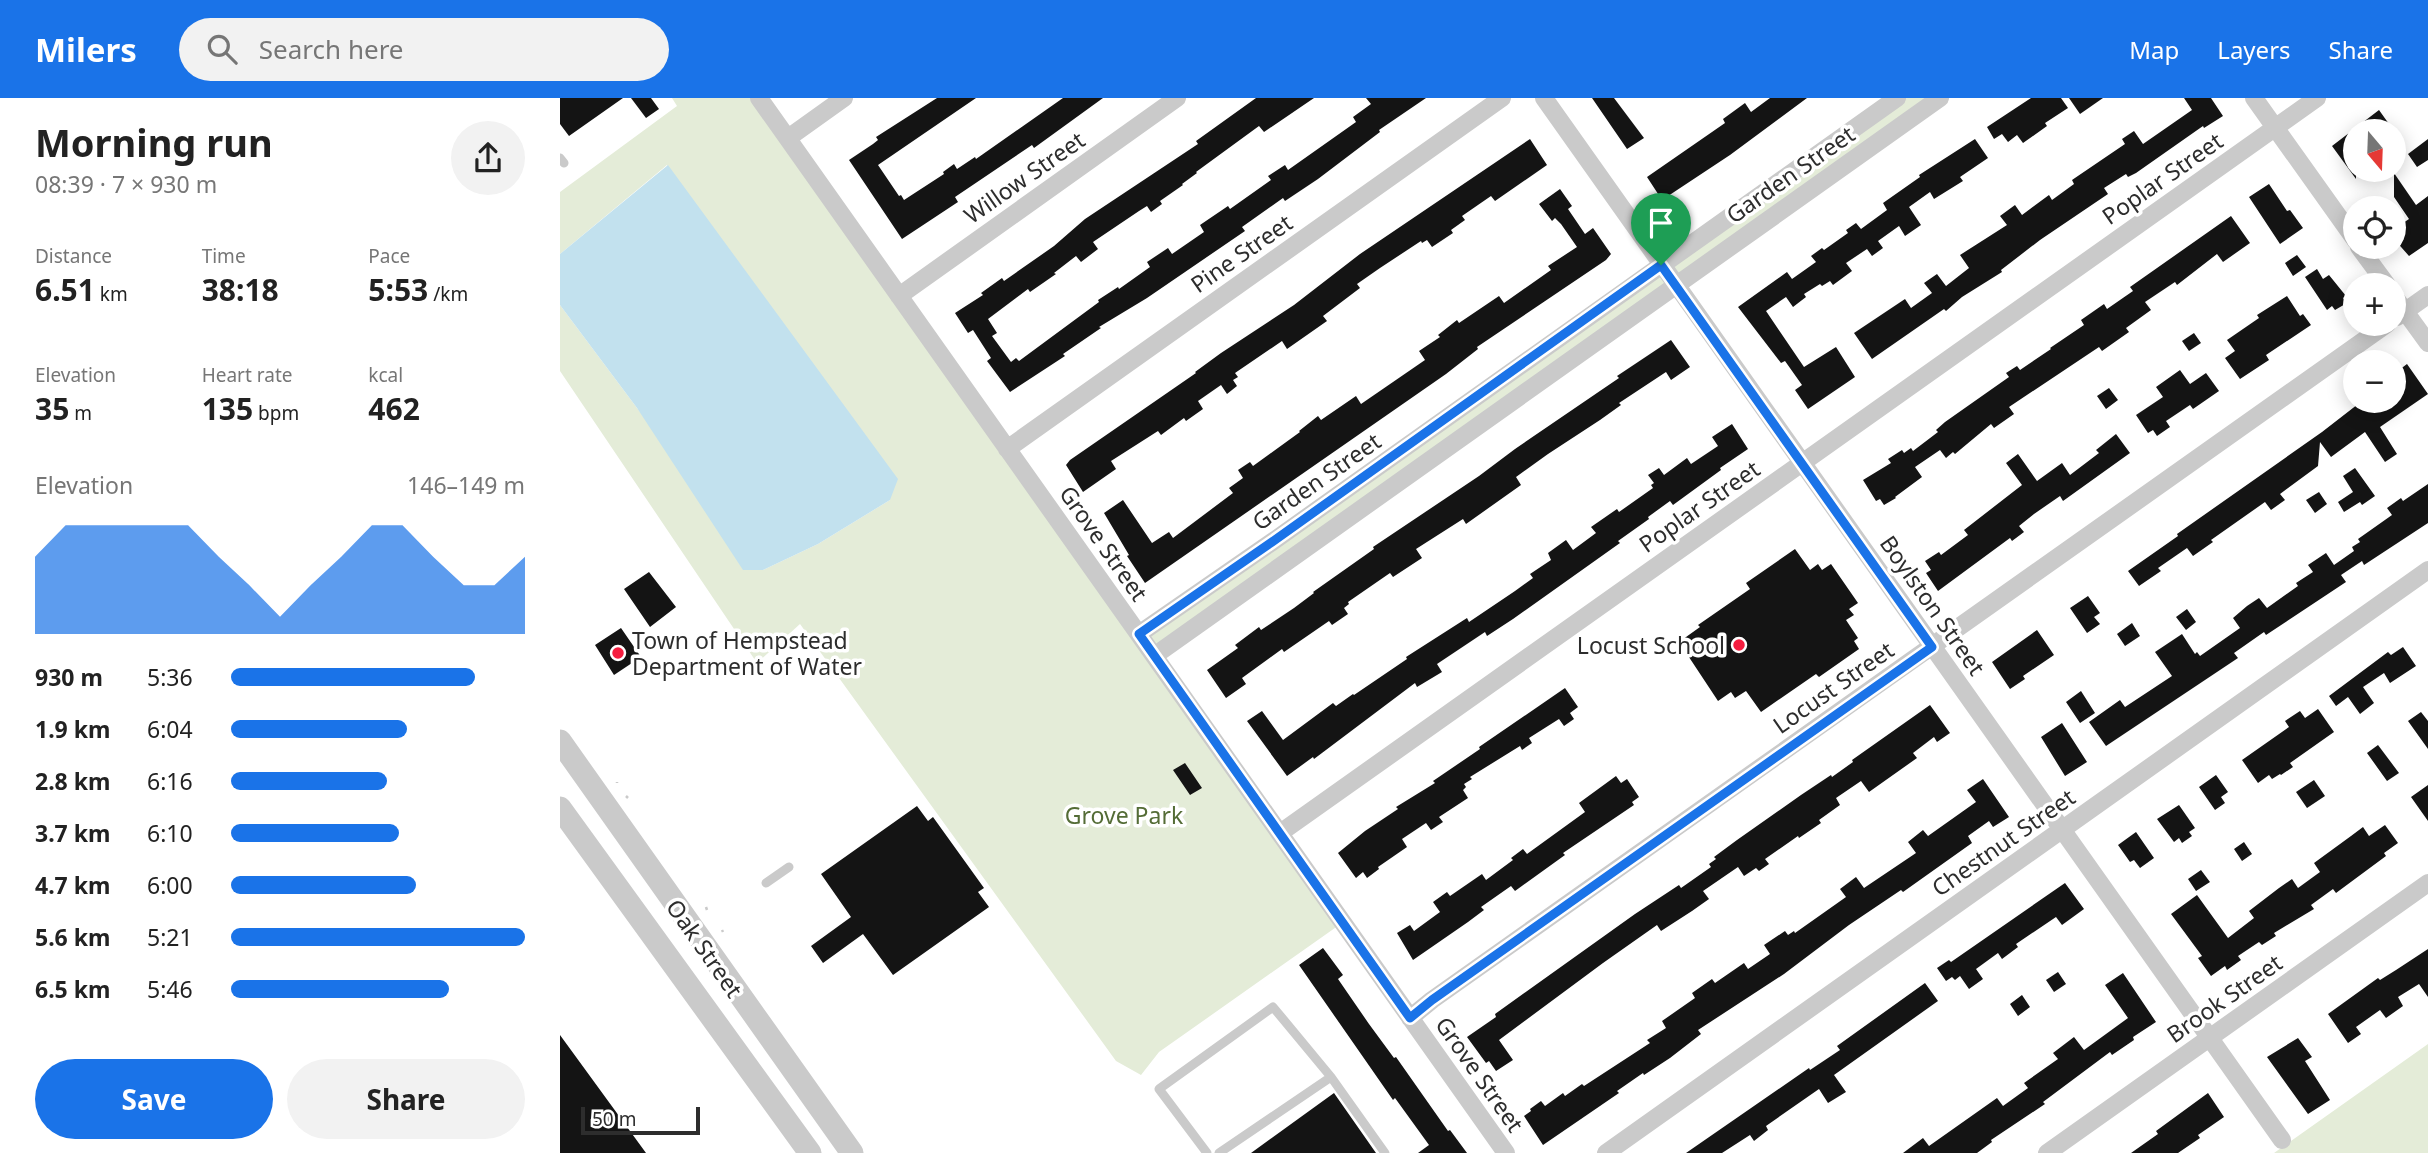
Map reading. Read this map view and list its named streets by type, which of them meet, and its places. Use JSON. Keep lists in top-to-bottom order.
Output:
{
  "streets": {
    "street": [
      "Garden Street",
      "Willow Street",
      "Poplar Street",
      "Pine Street",
      "Grove Street",
      "Boylston Street",
      "Locust Street",
      "Chestnut Street",
      "Oak Street",
      "Brook Street"
    ]
  },
  "crossings": [
    ["Garden Street", "Grove Street"],
    ["Garden Street", "Boylston Street"],
    ["Willow Street", "Grove Street"],
    ["Poplar Street", "Grove Street"],
    ["Poplar Street", "Boylston Street"],
    ["Pine Street", "Grove Street"],
    ["Grove Street", "Locust Street"],
    ["Boylston Street", "Locust Street"],
    ["Boylston Street", "Chestnut Street"],
    ["Boylston Street", "Brook Street"]
  ],
  "parks": ["Grove Park"],
  "places": ["Locust School", "Town of Hempstead Department of Water"],
  "scale_bar": "50 m",
  "north": "bottom",
  "page": {
    "header": "Milers",
    "search": "Search here",
    "nav": ["Map", "Layers", "Share"],
    "heading": ["Morning run", "08:39 · 7 × 930 m"],
    "map_buttons": ["+", "−"],
    "stats": [
      ["Distance", "6.51 km"],
      ["Time", "38:18"],
      ["Pace", "5:53 /km"],
      ["Elevation", "35 m"],
      ["Heart rate", "135 bpm"],
      ["kcal", "462"]
    ],
    "chart": ["Elevation", "146–149 m"],
    "list": [
      {
        "name": "930 m",
        "note": "5:36"
      },
      {
        "name": "1.9 km",
        "note": "6:04"
      },
      {
        "name": "2.8 km",
        "note": "6:16"
      },
      {
        "name": "3.7 km",
        "note": "6:10"
      },
      {
        "name": "4.7 km",
        "note": "6:00"
      },
      {
        "name": "5.6 km",
        "note": "5:21"
      },
      {
        "name": "6.5 km",
        "note": "5:46"
      }
    ],
    "buttons": ["Save", "Share"],
    "scale": "50 m"
  }
}
